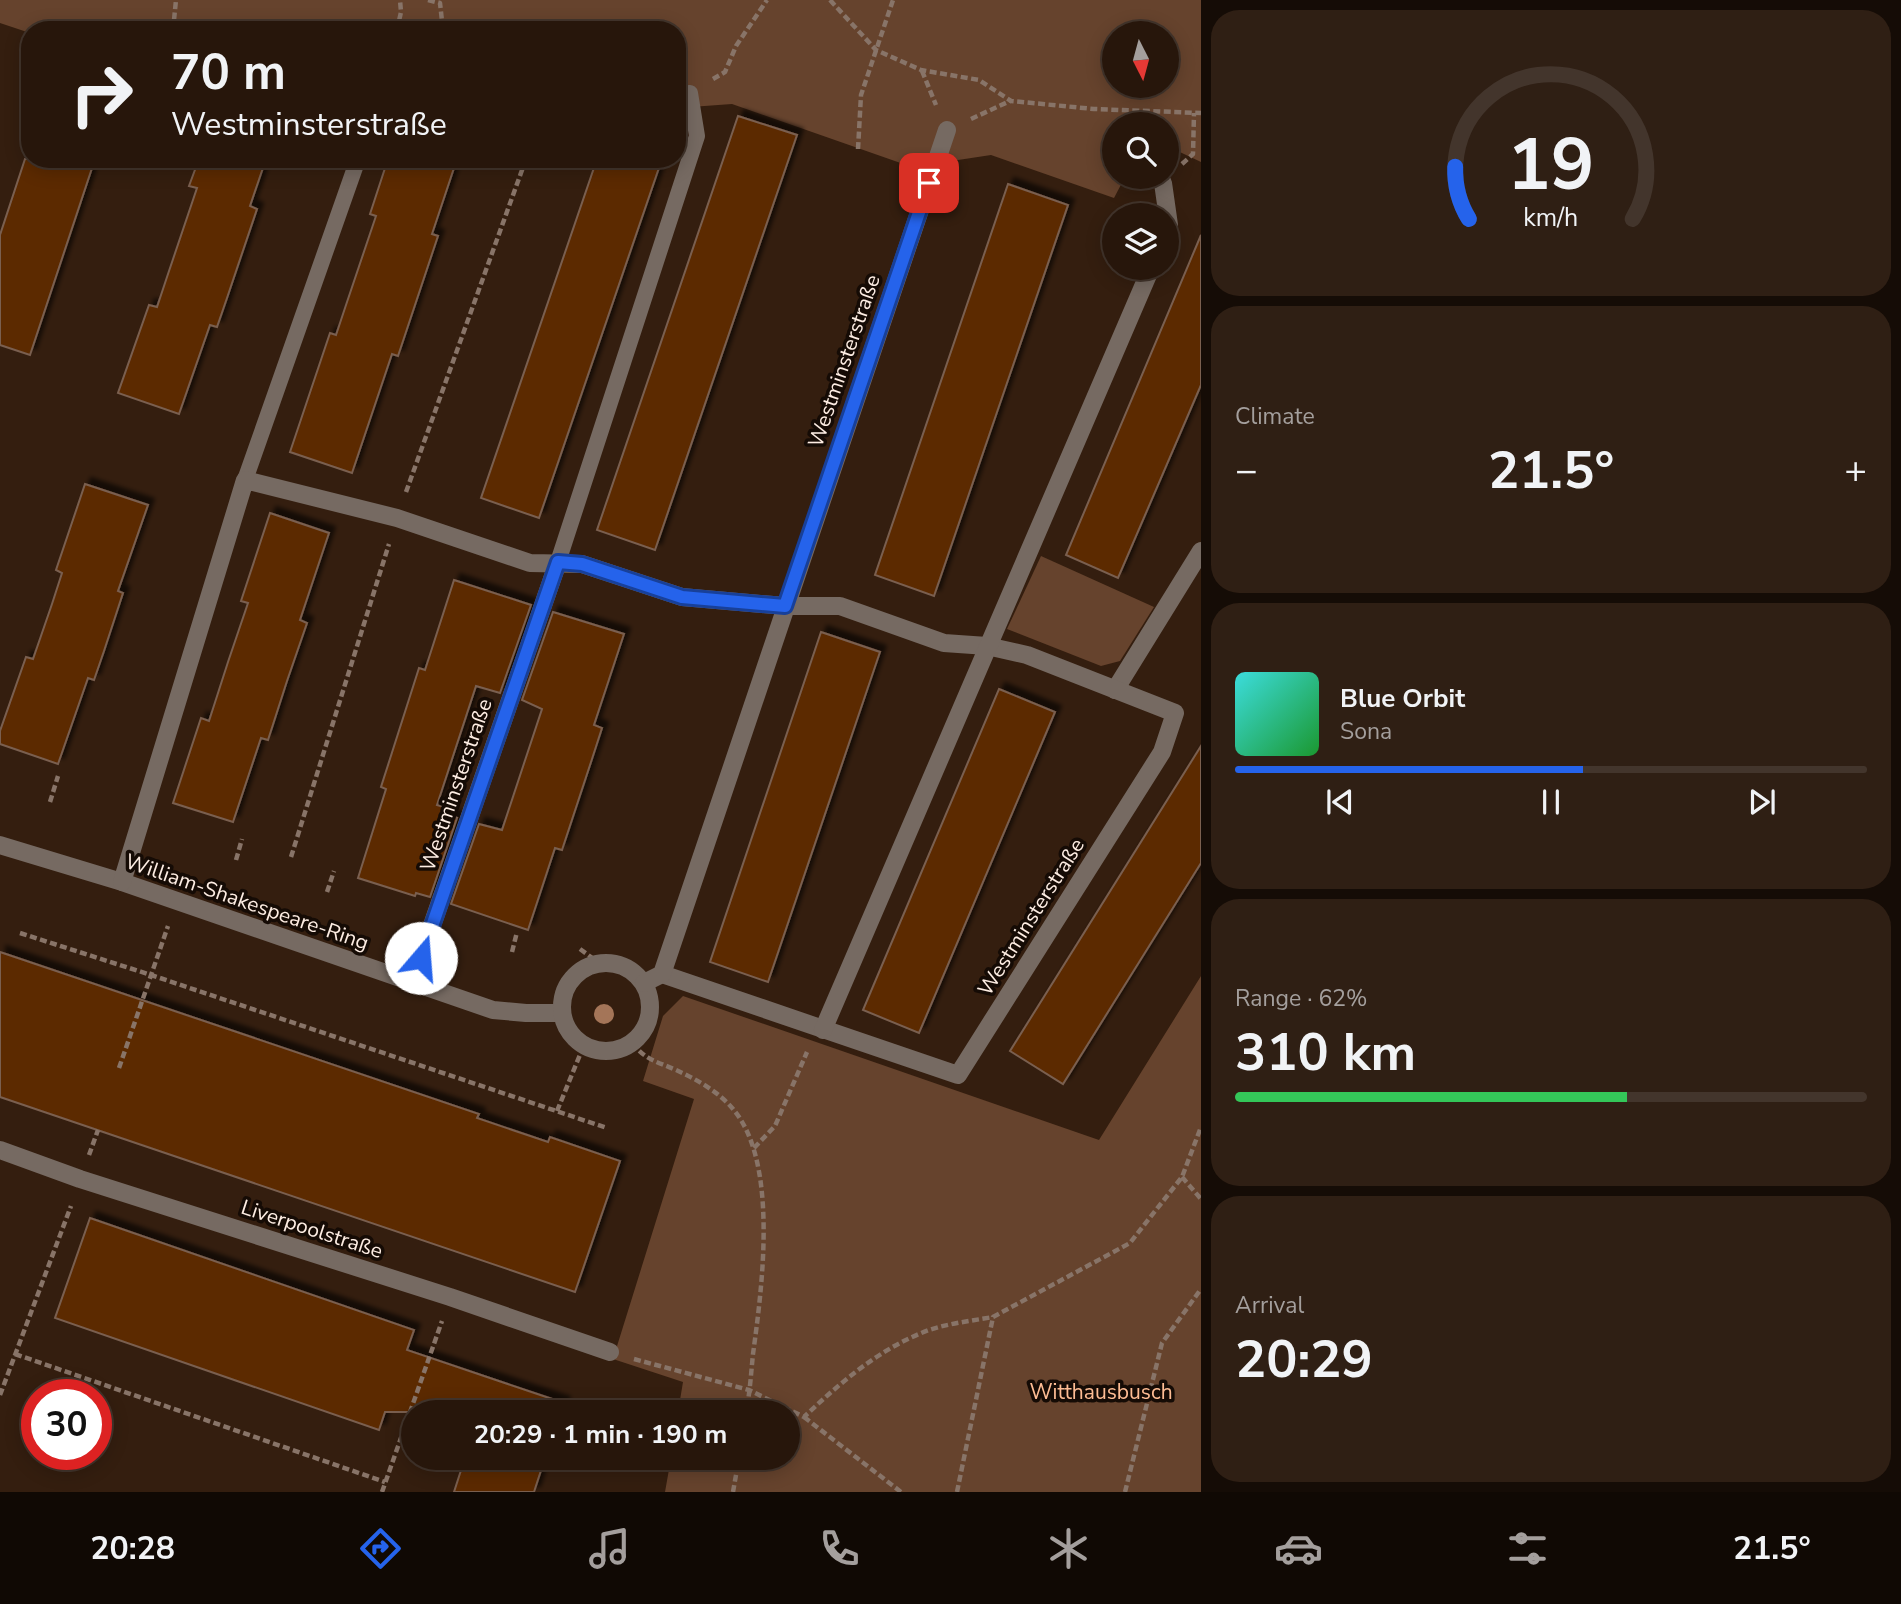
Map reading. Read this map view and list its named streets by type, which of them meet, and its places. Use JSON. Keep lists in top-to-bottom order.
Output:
{
  "streets": {
    "street": ["Westminsterstraße", "William-Shakespeare-Ring", "Liverpoolstraße"]
  },
  "crossings": [
    ["Westminsterstraße", "William-Shakespeare-Ring"]
  ],
  "parks": ["Witthausbusch"],
  "north": "bottom",
  "page": {
    "turn": ["70 m", "Westminsterstraße"],
    "tile": [
      "Climate",
      ["Range · 62%", "310 km"],
      ["Arrival", "20:29"]
    ],
    "heat": ["−", "21.5°", "+"],
    "song": ["Blue Orbit", "Sona"],
    "limit": "30",
    "trip": "20:29 · 1 min · 190 m",
    "tabs": ["20:28", "21.5°"],
    "gauge": ["19", "km/h"]
  }
}
